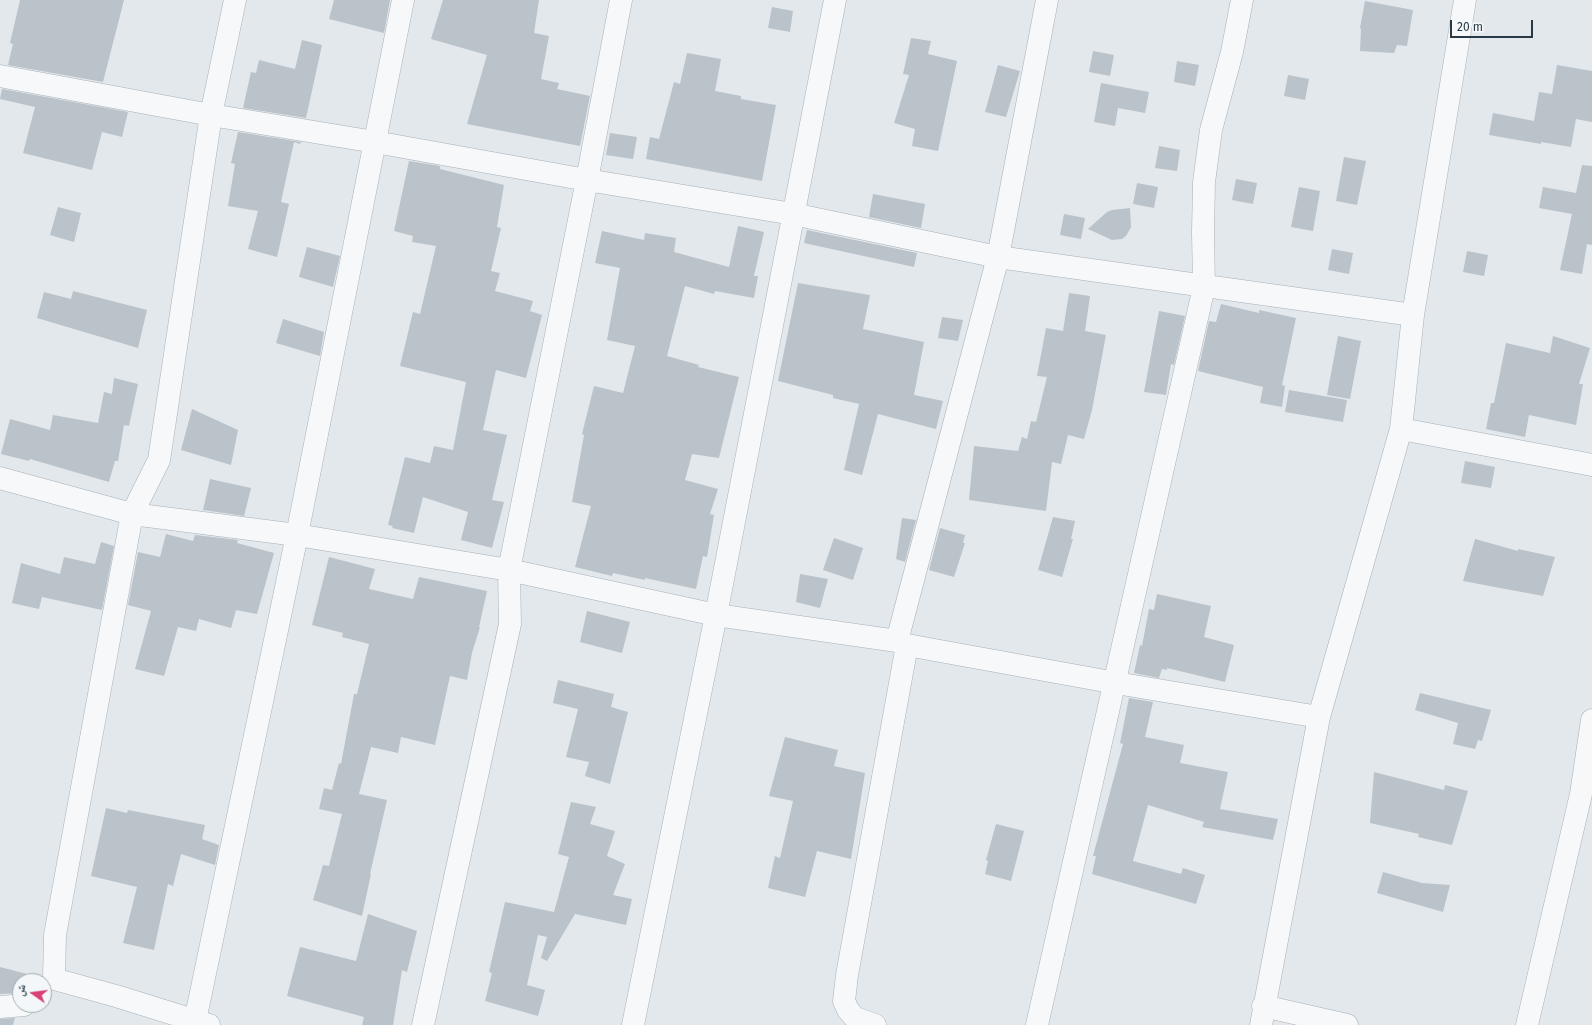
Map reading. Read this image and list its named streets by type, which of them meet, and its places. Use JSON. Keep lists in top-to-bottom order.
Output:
{
  "scale_bar": "20 m",
  "north": "left"
}
